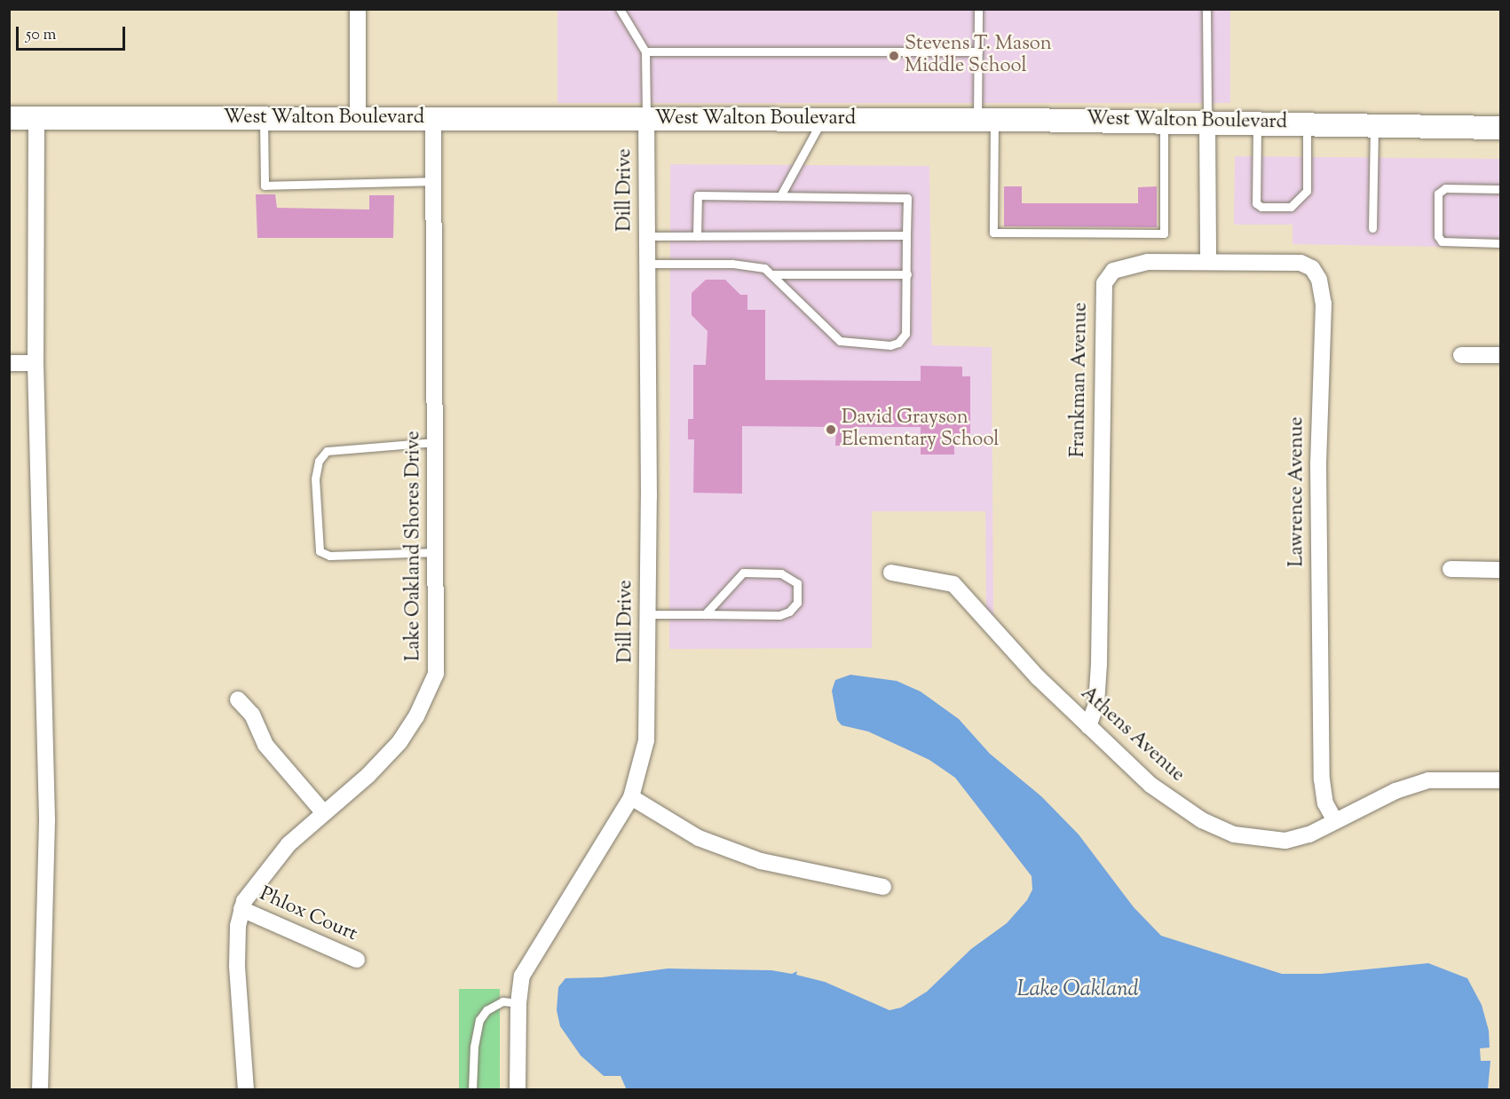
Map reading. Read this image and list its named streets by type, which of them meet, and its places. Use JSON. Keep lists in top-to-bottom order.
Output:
{
  "streets": {
    "main road": ["West Walton Boulevard"],
    "street": [
      "Dill Drive",
      "Frankman Avenue",
      "Lawrence Avenue",
      "Lake Oakland Shores Drive",
      "Athens Avenue",
      "Phlox Court"
    ]
  },
  "crossings": [
    ["West Walton Boulevard", "Dill Drive"],
    ["West Walton Boulevard", "Lake Oakland Shores Drive"],
    ["Frankman Avenue", "Lawrence Avenue"],
    ["Frankman Avenue", "Athens Avenue"],
    ["Lawrence Avenue", "Athens Avenue"],
    ["Lake Oakland Shores Drive", "Phlox Court"]
  ],
  "water": ["Lake Oakland"],
  "places": ["Stevens T. Mason Middle School", "David Grayson Elementary School"],
  "scale_bar": "50 m"
}
